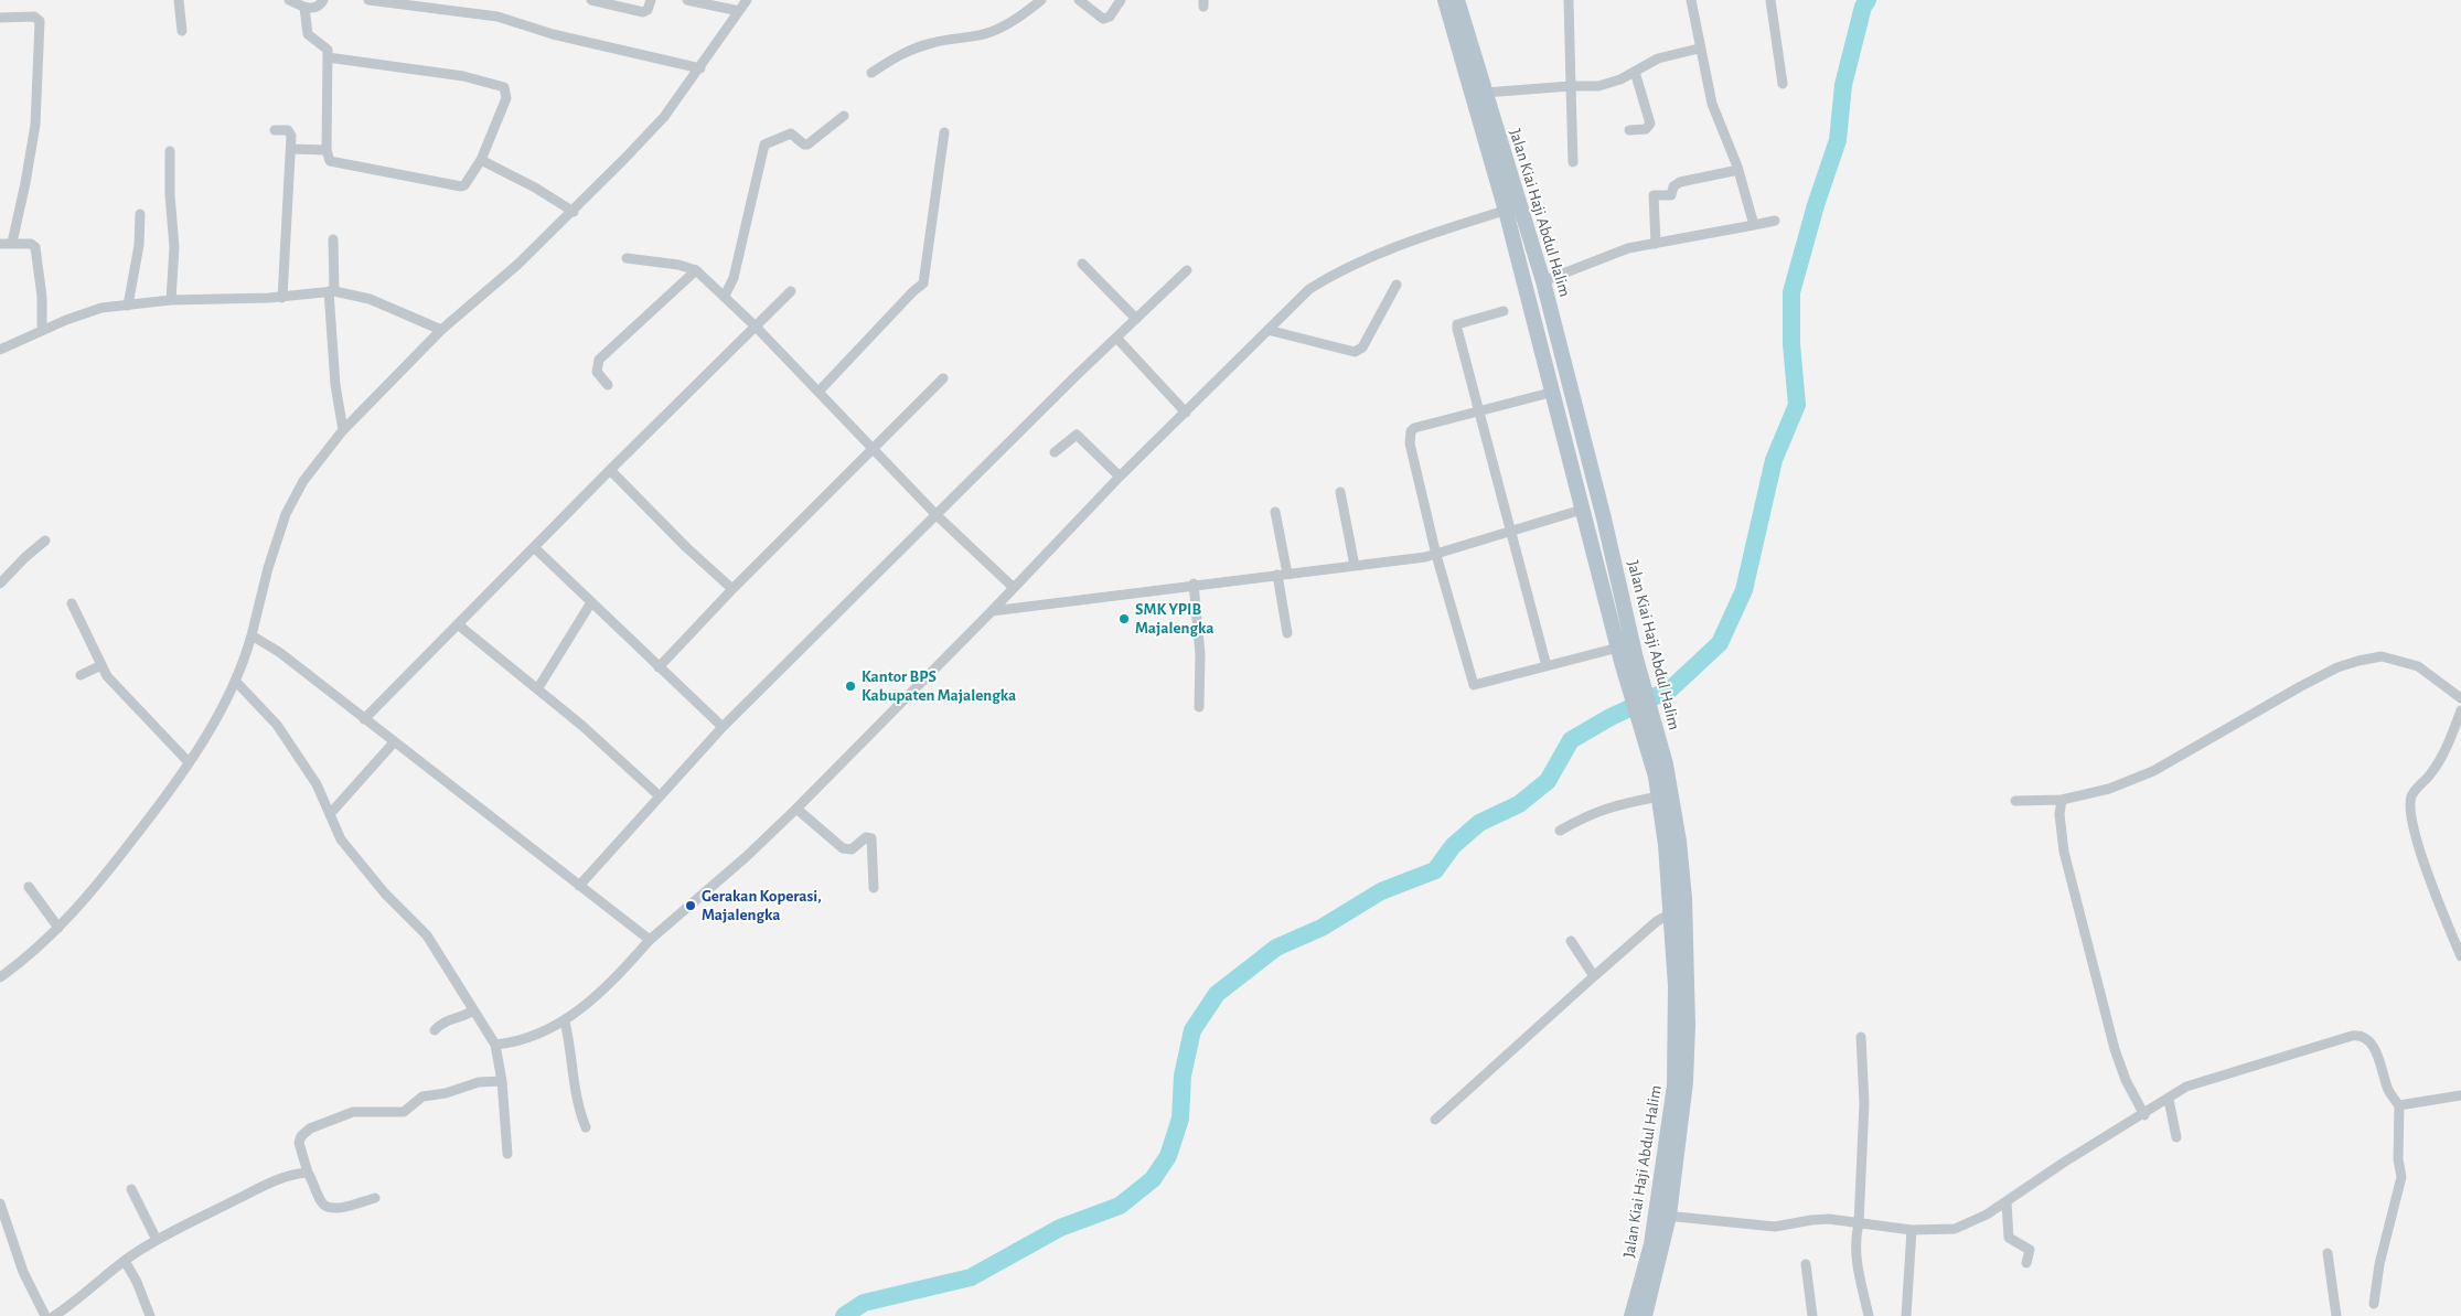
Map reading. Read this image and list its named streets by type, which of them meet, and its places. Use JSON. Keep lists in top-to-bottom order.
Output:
{
  "streets": {
    "main road": ["Jalan Kiai Haji Abdul Halim"]
  },
  "places": ["SMK YPIB Majalengka", "Kantor BPS Kabupaten Majalengka", "Gerakan Koperasi, Majalengka"]
}
